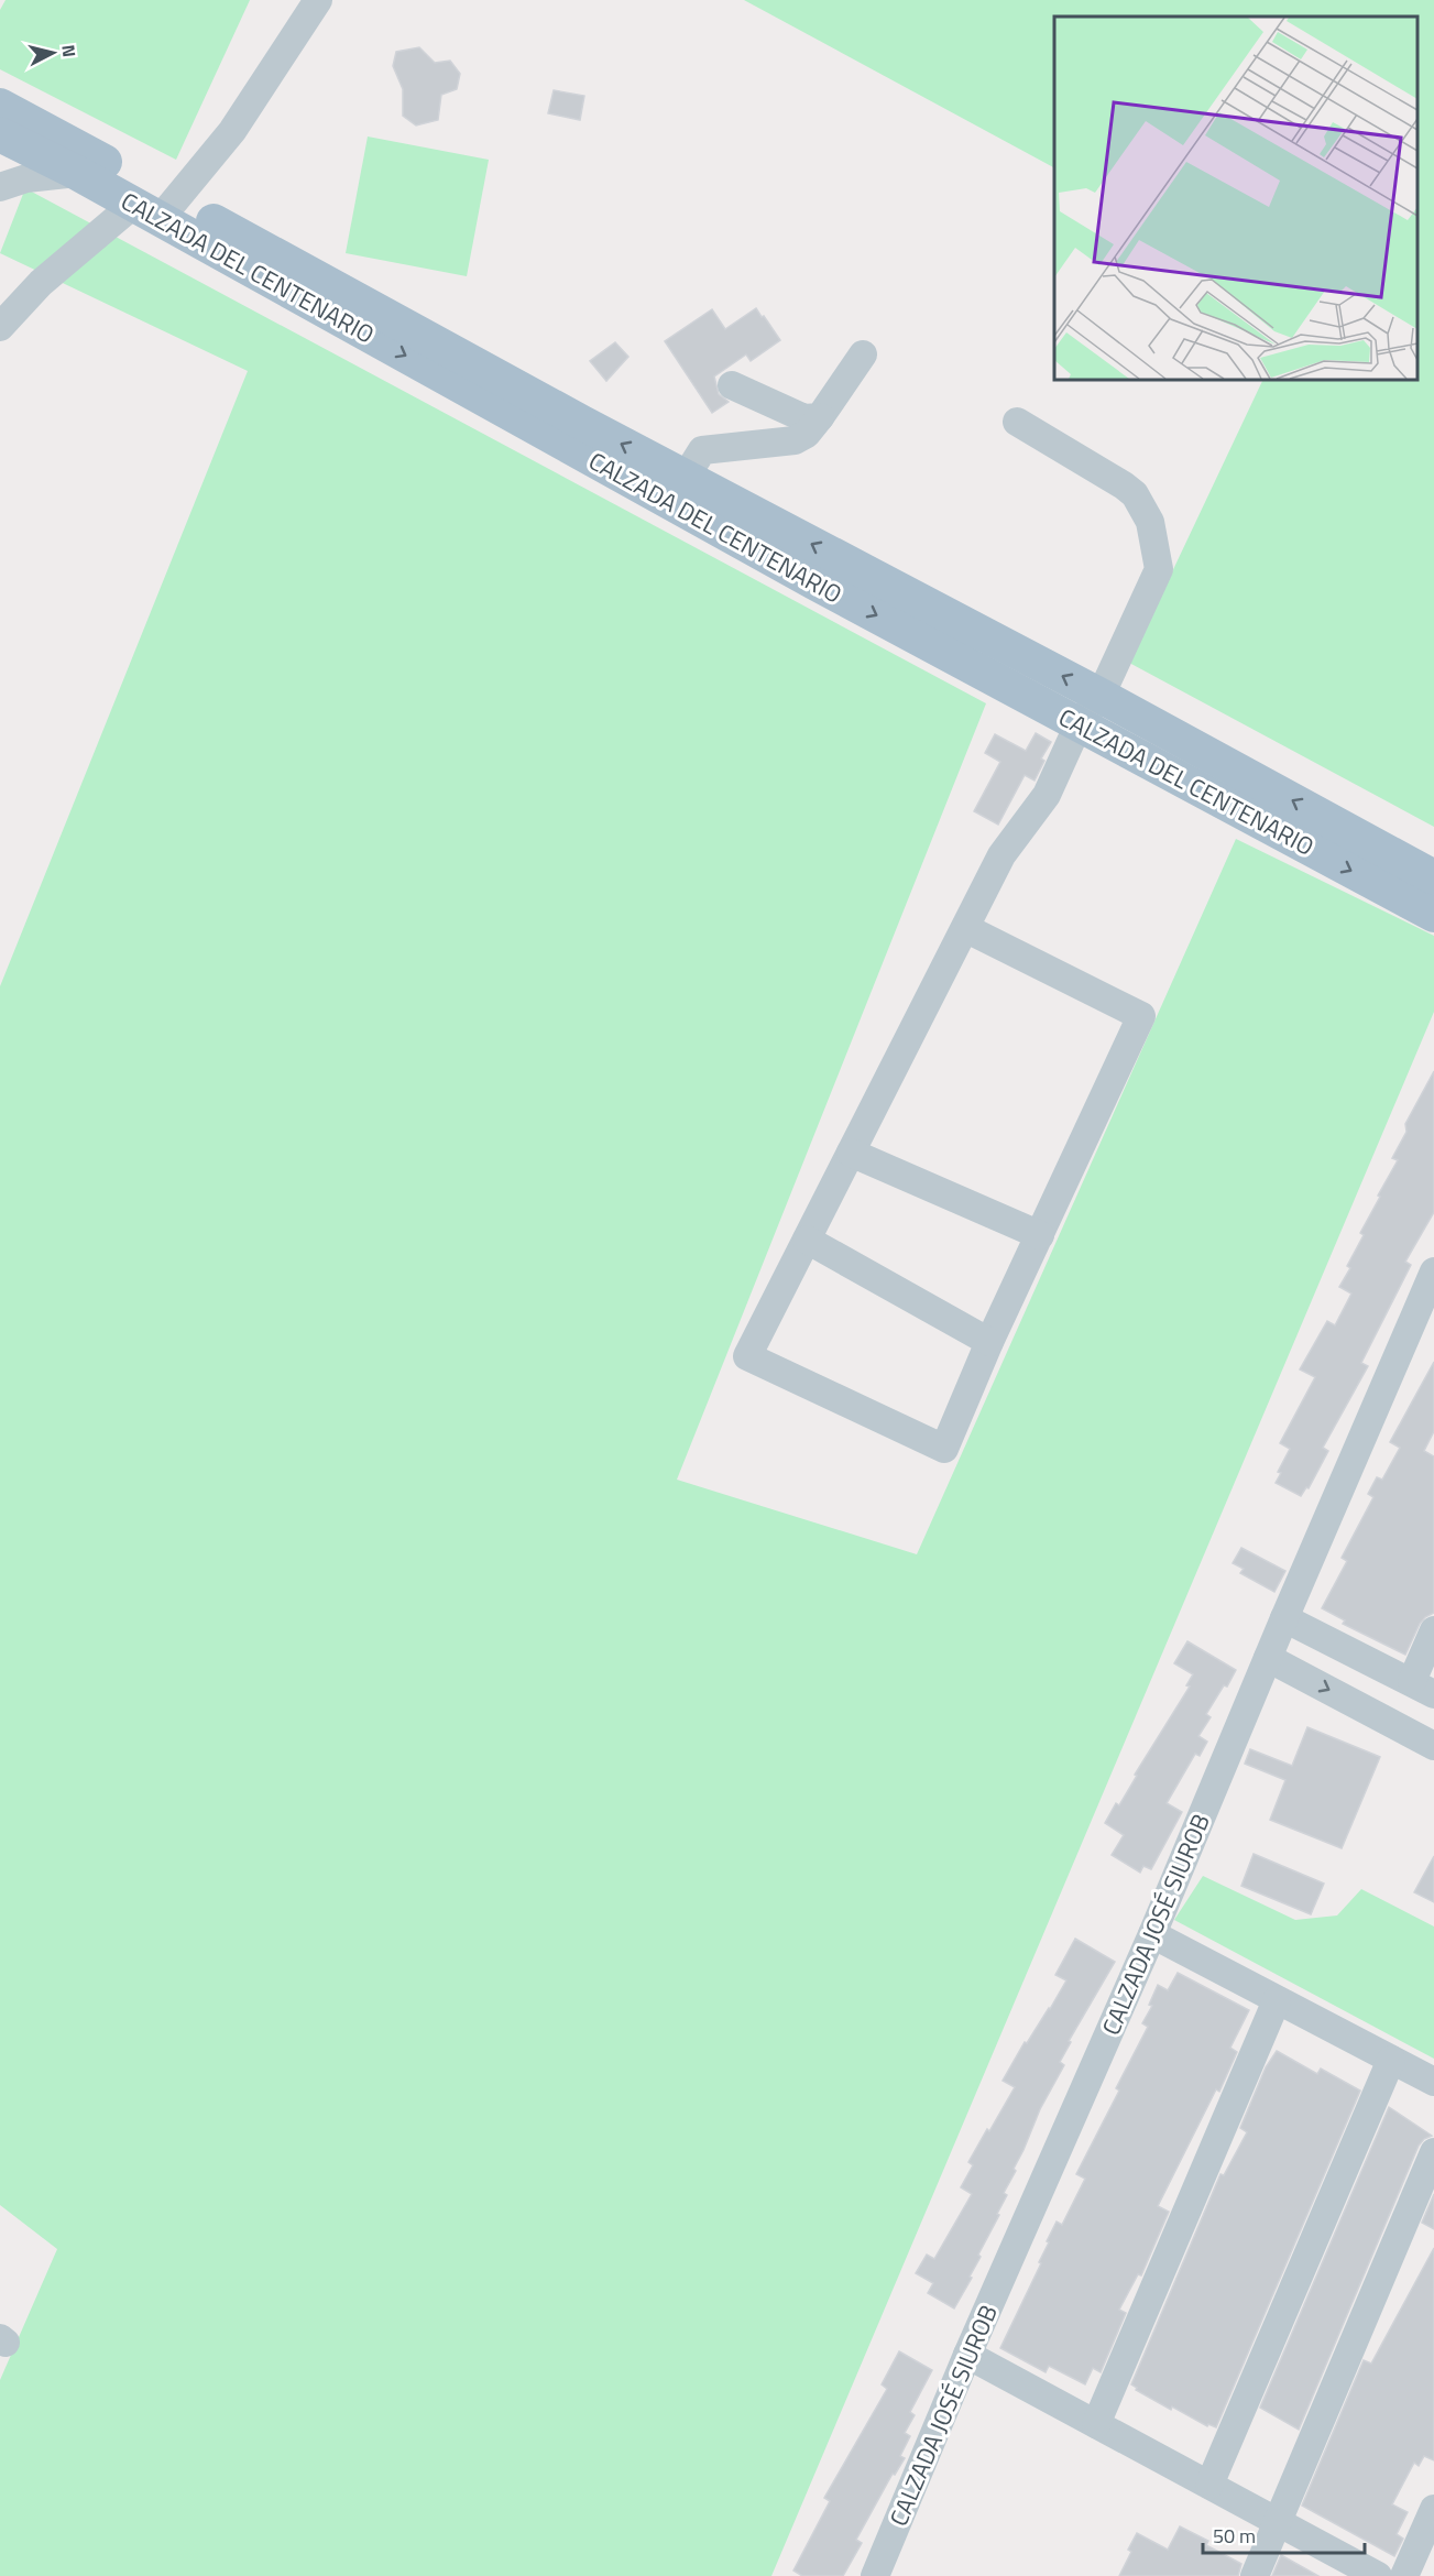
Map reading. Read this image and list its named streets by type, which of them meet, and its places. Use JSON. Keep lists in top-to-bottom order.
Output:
{
  "streets": {
    "main road": ["CALZADA DEL CENTENARIO"],
    "street": ["CALZADA JOSÉ SIUROB"]
  },
  "scale_bar": "50 m",
  "north": "right"
}
